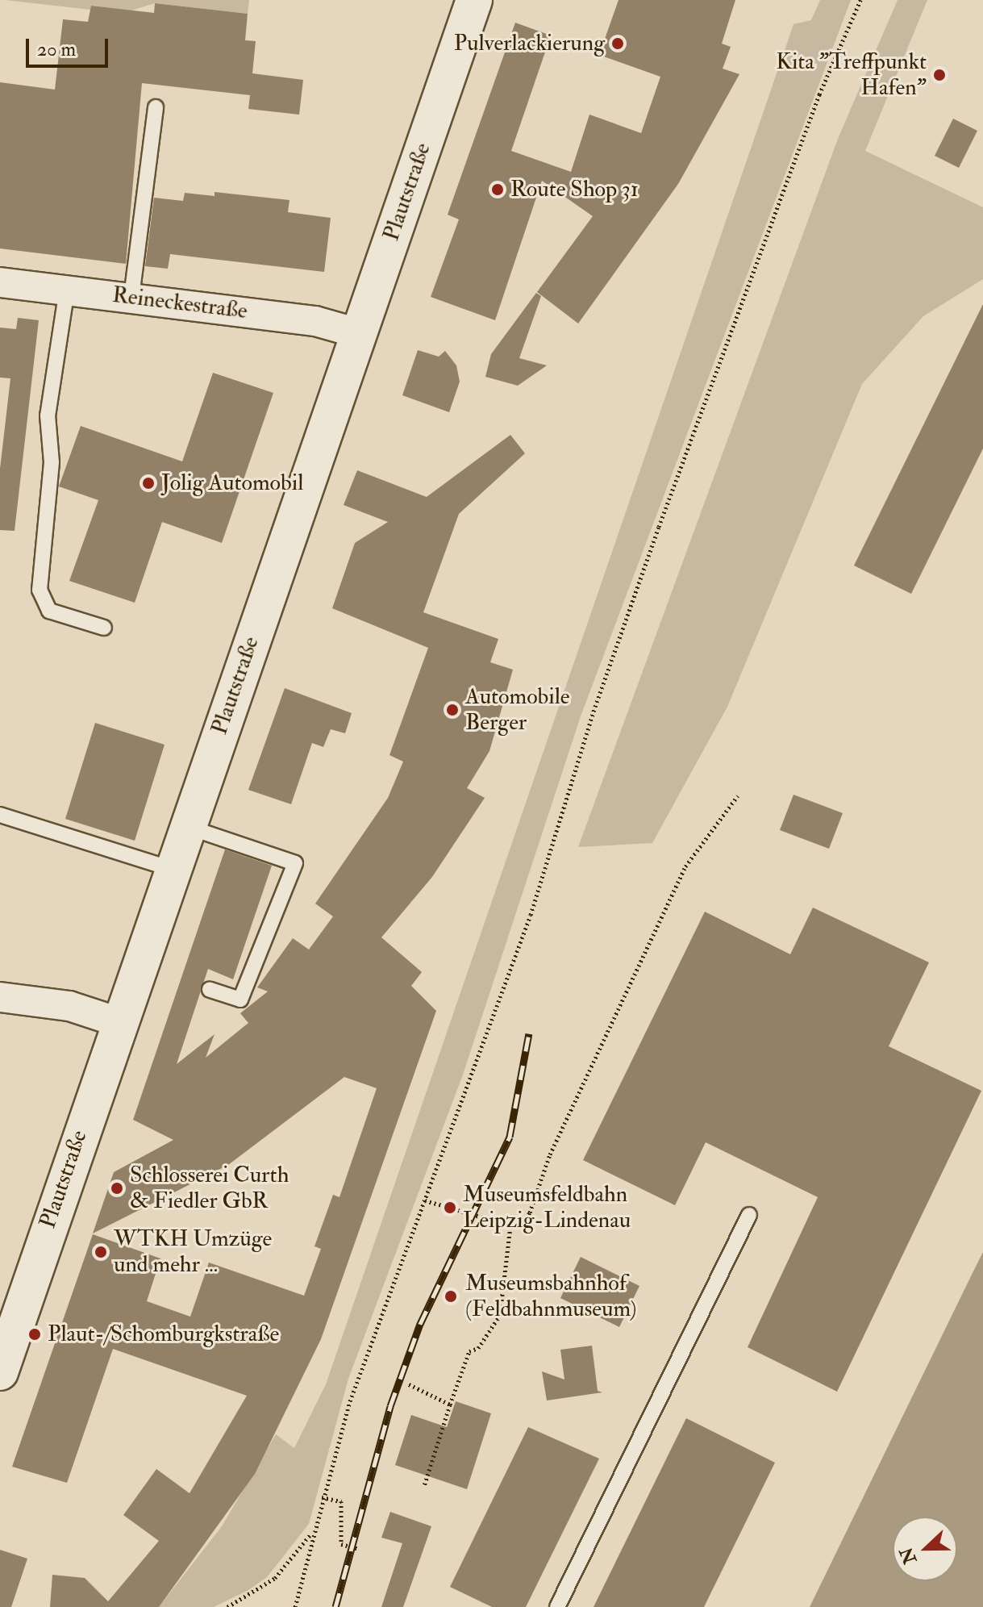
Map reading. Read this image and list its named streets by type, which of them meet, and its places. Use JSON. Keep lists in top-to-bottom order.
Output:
{
  "streets": {
    "main road": ["Plautstraße"],
    "street": ["Reineckestraße"]
  },
  "crossings": [
    ["Plautstraße", "Reineckestraße"]
  ],
  "places": [
    "Pulverlackierung",
    "Kita \"Treffpunkt Hafen\"",
    "Route Shop 31",
    "Jolig Automobil",
    "Automobile Berger",
    "Schlosserei Curth & Fiedler GbR",
    "Museumsfeldbahn Leipzig-Lindenau",
    "WTKH Umzüge und mehr ...",
    "Museumsbahnhof (Feldbahnmuseum)",
    "Plaut-/Schomburgkstraße"
  ],
  "scale_bar": "20 m",
  "north": "left"
}
